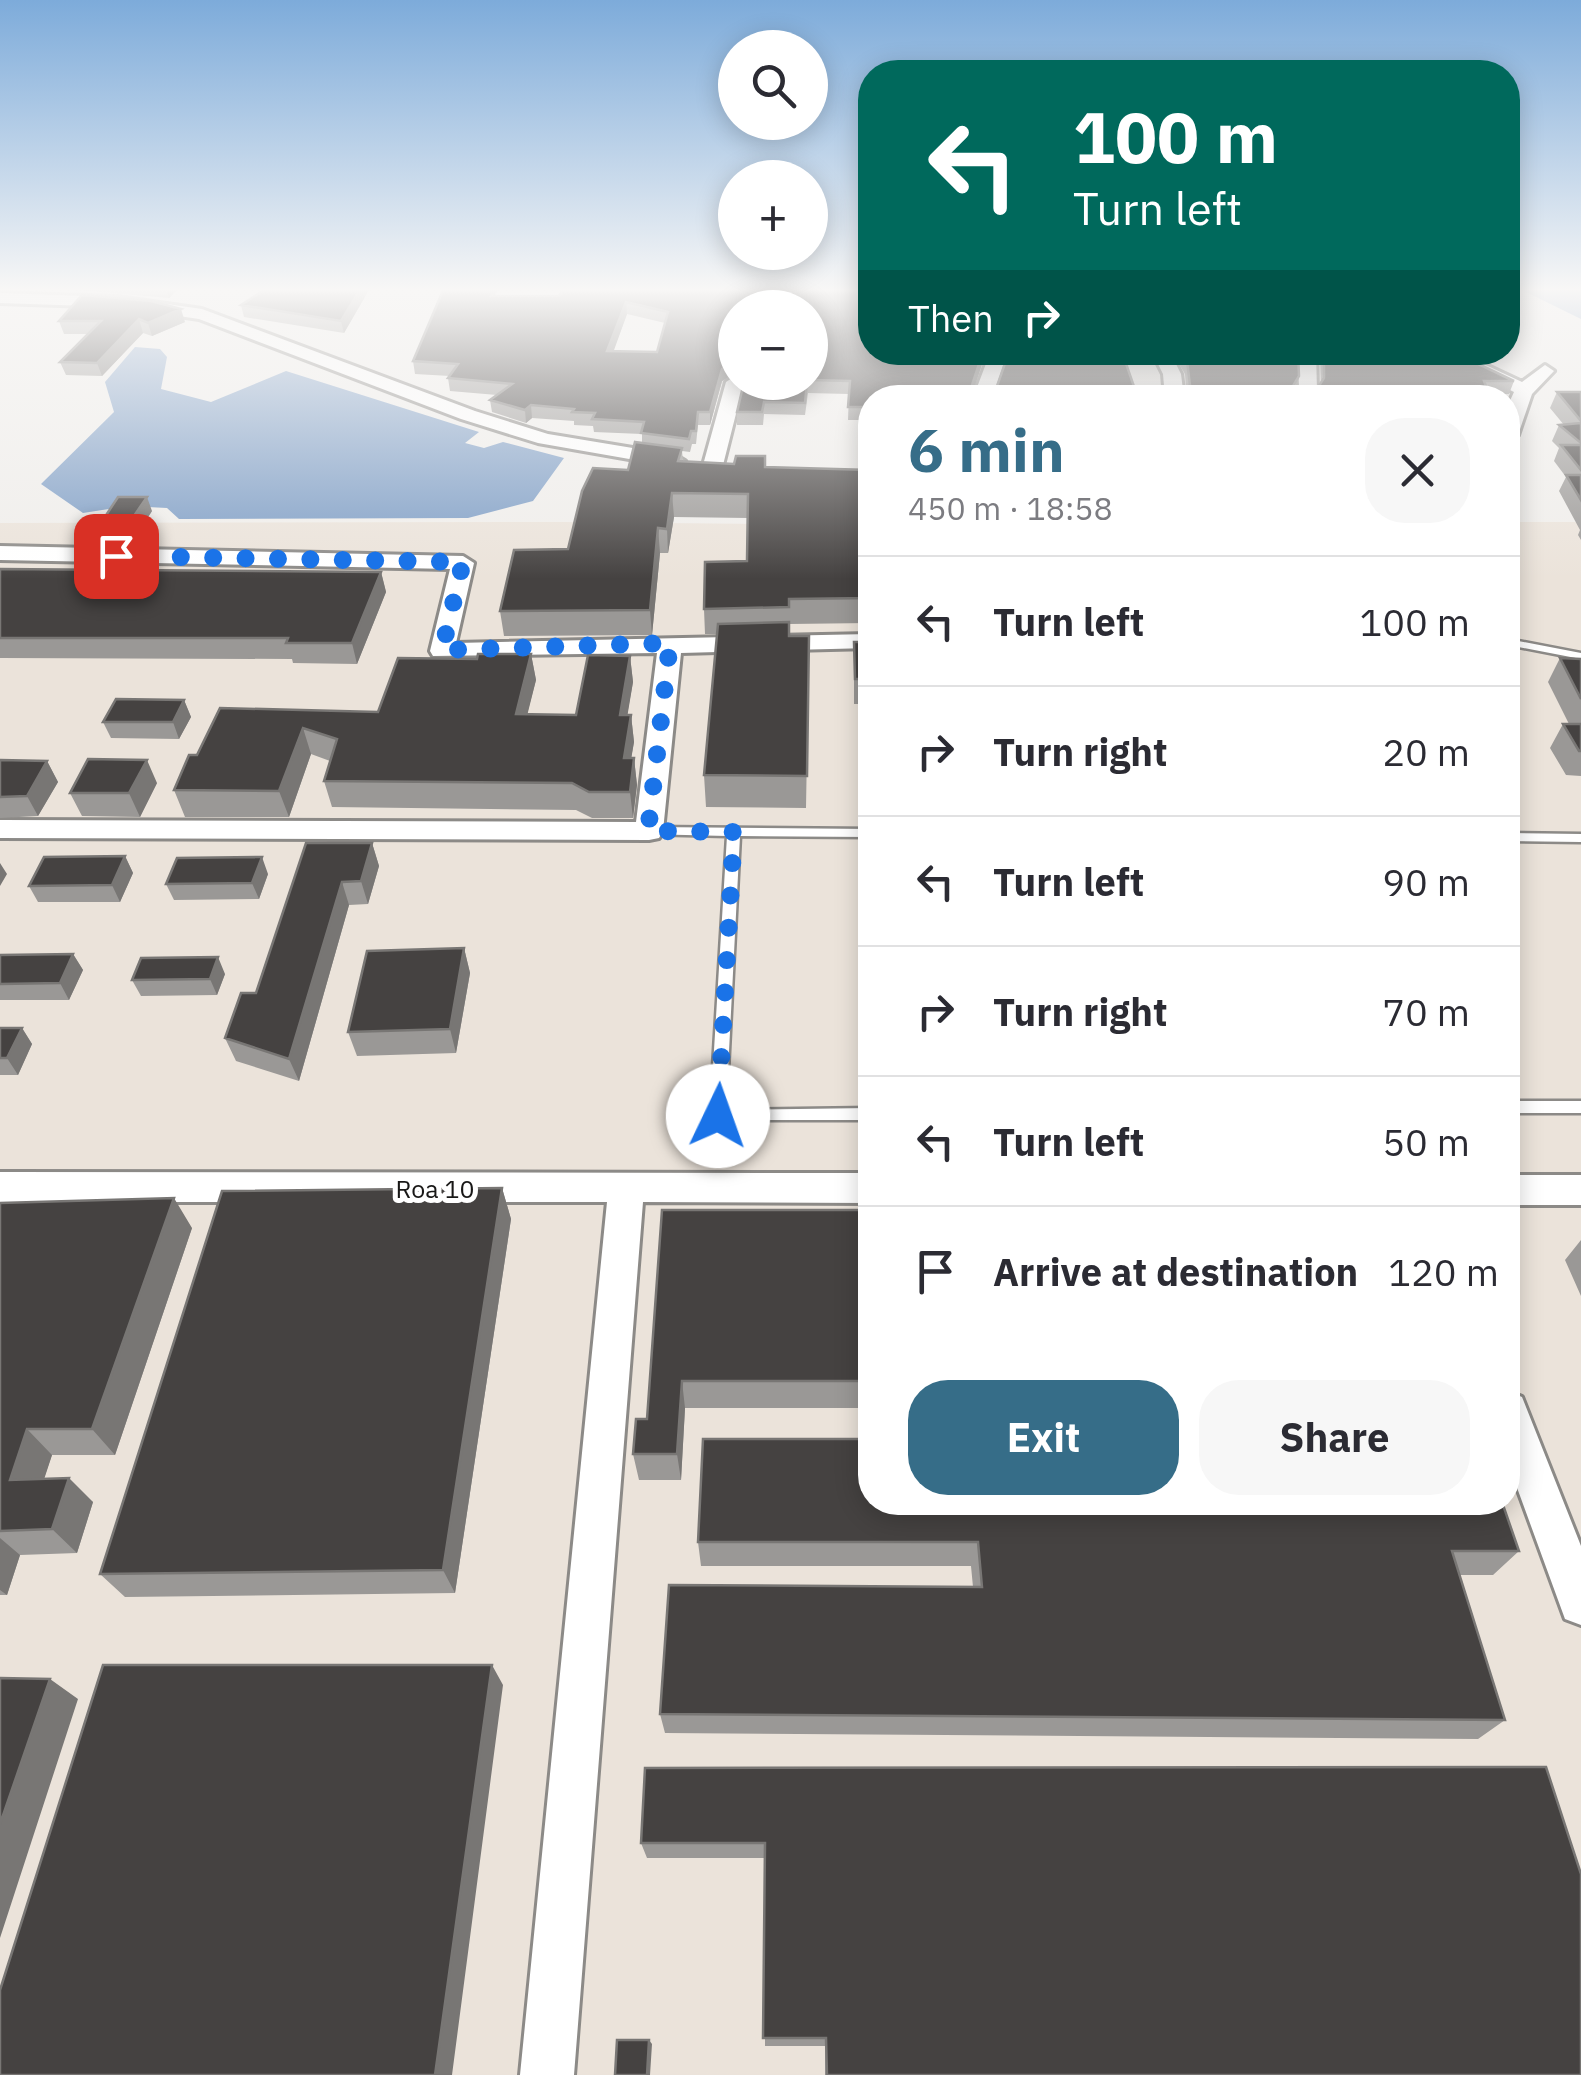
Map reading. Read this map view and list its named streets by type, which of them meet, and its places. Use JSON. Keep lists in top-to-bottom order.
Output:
{
  "streets": {
    "street": ["Roa 10"]
  },
  "page": {
    "map_buttons": ["+", "−"],
    "turn": ["100 m", "Turn left"],
    "then": "Then",
    "heading": ["6 min", "450 m · 18:58"],
    "list": [
      {
        "name": "Turn left",
        "value": "100 m"
      },
      {
        "name": "Turn right",
        "value": "20 m"
      },
      {
        "name": "Turn left",
        "value": "90 m"
      },
      {
        "name": "Turn right",
        "value": "70 m"
      },
      {
        "name": "Turn left",
        "value": "50 m"
      },
      {
        "name": "Arrive at destination",
        "value": "120 m"
      }
    ],
    "buttons": ["Exit", "Share"]
  }
}
